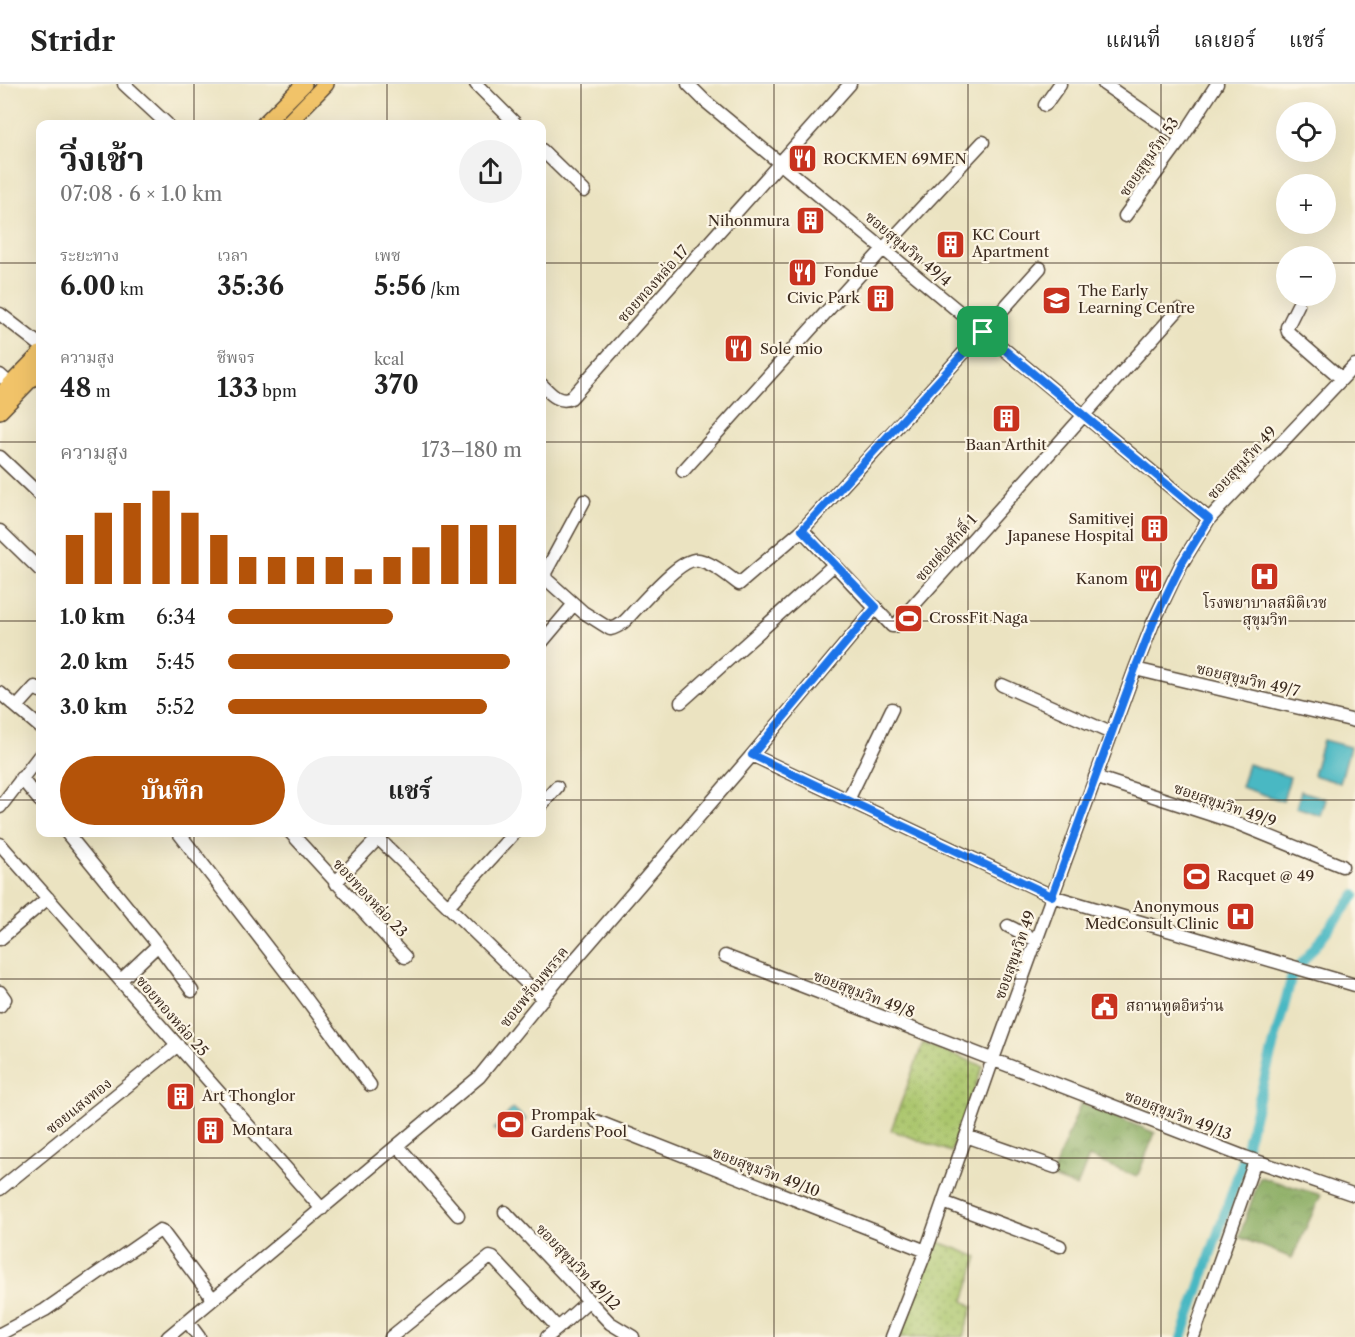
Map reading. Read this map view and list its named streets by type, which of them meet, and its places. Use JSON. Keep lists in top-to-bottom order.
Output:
{
  "streets": {
    "street": [
      "ซอยสุขุมวิท 53",
      "ซอยสุขุมวิท 49/4",
      "ซอยทองหล่อ 17",
      "ซอยสุขุมวิท 49",
      "ซอยต่อศักดิ์ 1",
      "ซอยสุขุมวิท 49/7",
      "ซอยสุขุมวิท 49/9",
      "ซอยทองหล่อ 23",
      "ซอยพร้อมพรรค",
      "ซอยสุขุมวิท 49/8",
      "ซอยทองหล่อ 25",
      "ซอยแสงทอง",
      "ซอยสุขุมวิท 49/13",
      "ซอยสุขุมวิท 49/10",
      "ซอยสุขุมวิท 49/12"
    ]
  },
  "crossings": [
    ["ซอยสุขุมวิท 49/4", "ซอยทองหล่อ 17"],
    ["ซอยสุขุมวิท 49/4", "ซอยสุขุมวิท 49"],
    ["ซอยสุขุมวิท 49/4", "ซอยต่อศักดิ์ 1"],
    ["ซอยสุขุมวิท 49", "ซอยสุขุมวิท 49/7"],
    ["ซอยสุขุมวิท 49", "ซอยสุขุมวิท 49/9"],
    ["ซอยสุขุมวิท 49", "ซอยสุขุมวิท 49/8"],
    ["ซอยสุขุมวิท 49", "ซอยสุขุมวิท 49/13"],
    ["ซอยสุขุมวิท 49", "ซอยสุขุมวิท 49/10"],
    ["ซอยต่อศักดิ์ 1", "ซอยพร้อมพรรค"],
    ["ซอยพร้อมพรรค", "ซอยทองหล่อ 25"],
    ["ซอยสุขุมวิท 49/8", "ซอยสุขุมวิท 49/13"],
    ["ซอยทองหล่อ 25", "ซอยแสงทอง"]
  ],
  "places": {
    "restaurant": [
      "ROCKMEN 69MEN",
      "Fondue",
      "Sole mio",
      "Kanom"
    ],
    "building": [
      "Nihonmura",
      "KC Court Apartment",
      "Civic Park",
      "Baan Arthit",
      "Samitivej Japanese Hospital",
      "Art Thonglor",
      "Montara"
    ],
    "school or university": ["The Early Learning Centre"],
    "hospital": ["โรงพยาบาลสมิติเวช สุขุมวิท", "Anonymous MedConsult Clinic"],
    "sports": ["CrossFit Naga", "Racquet @ 49", "Prompak Gardens Pool"],
    "public building": ["สถานทูตอิหร่าน"]
  },
  "page": {
    "header": "Stridr",
    "nav": ["แผนที่", "เลเยอร์", "แชร์"],
    "map_buttons": ["+", "−"],
    "heading": ["วิ่งเช้า", "07:08 · 6 × 1.0 km"],
    "stats": [
      ["ระยะทาง", "6.00 km"],
      ["เวลา", "35:36"],
      ["เพซ", "5:56 /km"],
      ["ความสูง", "48 m"],
      ["ชีพจร", "133 bpm"],
      ["kcal", "370"]
    ],
    "chart": ["ความสูง", "173–180 m"],
    "list": [
      {
        "name": "1.0 km",
        "note": "6:34"
      },
      {
        "name": "2.0 km",
        "note": "5:45"
      },
      {
        "name": "3.0 km",
        "note": "5:52"
      }
    ],
    "buttons": ["บันทึก", "แชร์"]
  }
}
